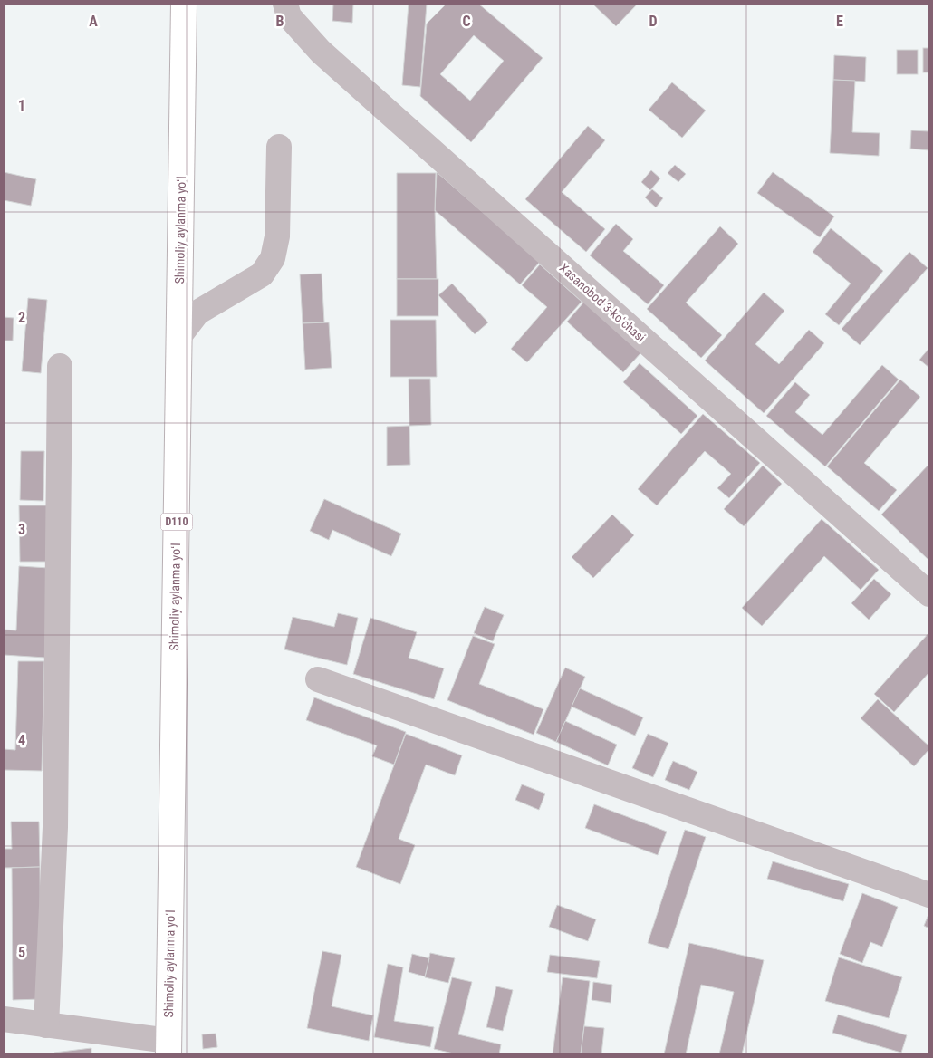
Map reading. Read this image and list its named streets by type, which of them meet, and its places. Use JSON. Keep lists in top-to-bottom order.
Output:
{
  "streets": {
    "main road": ["Shimoliy aylanma yoʻl", "D110"],
    "street": ["Xasanobod 3-koʻchasi"]
  },
  "grid": {
    "columns": [
      "A",
      "B",
      "C",
      "D",
      "E"
    ],
    "rows": [
      "1",
      "2",
      "3",
      "4",
      "5"
    ]
  }
}
